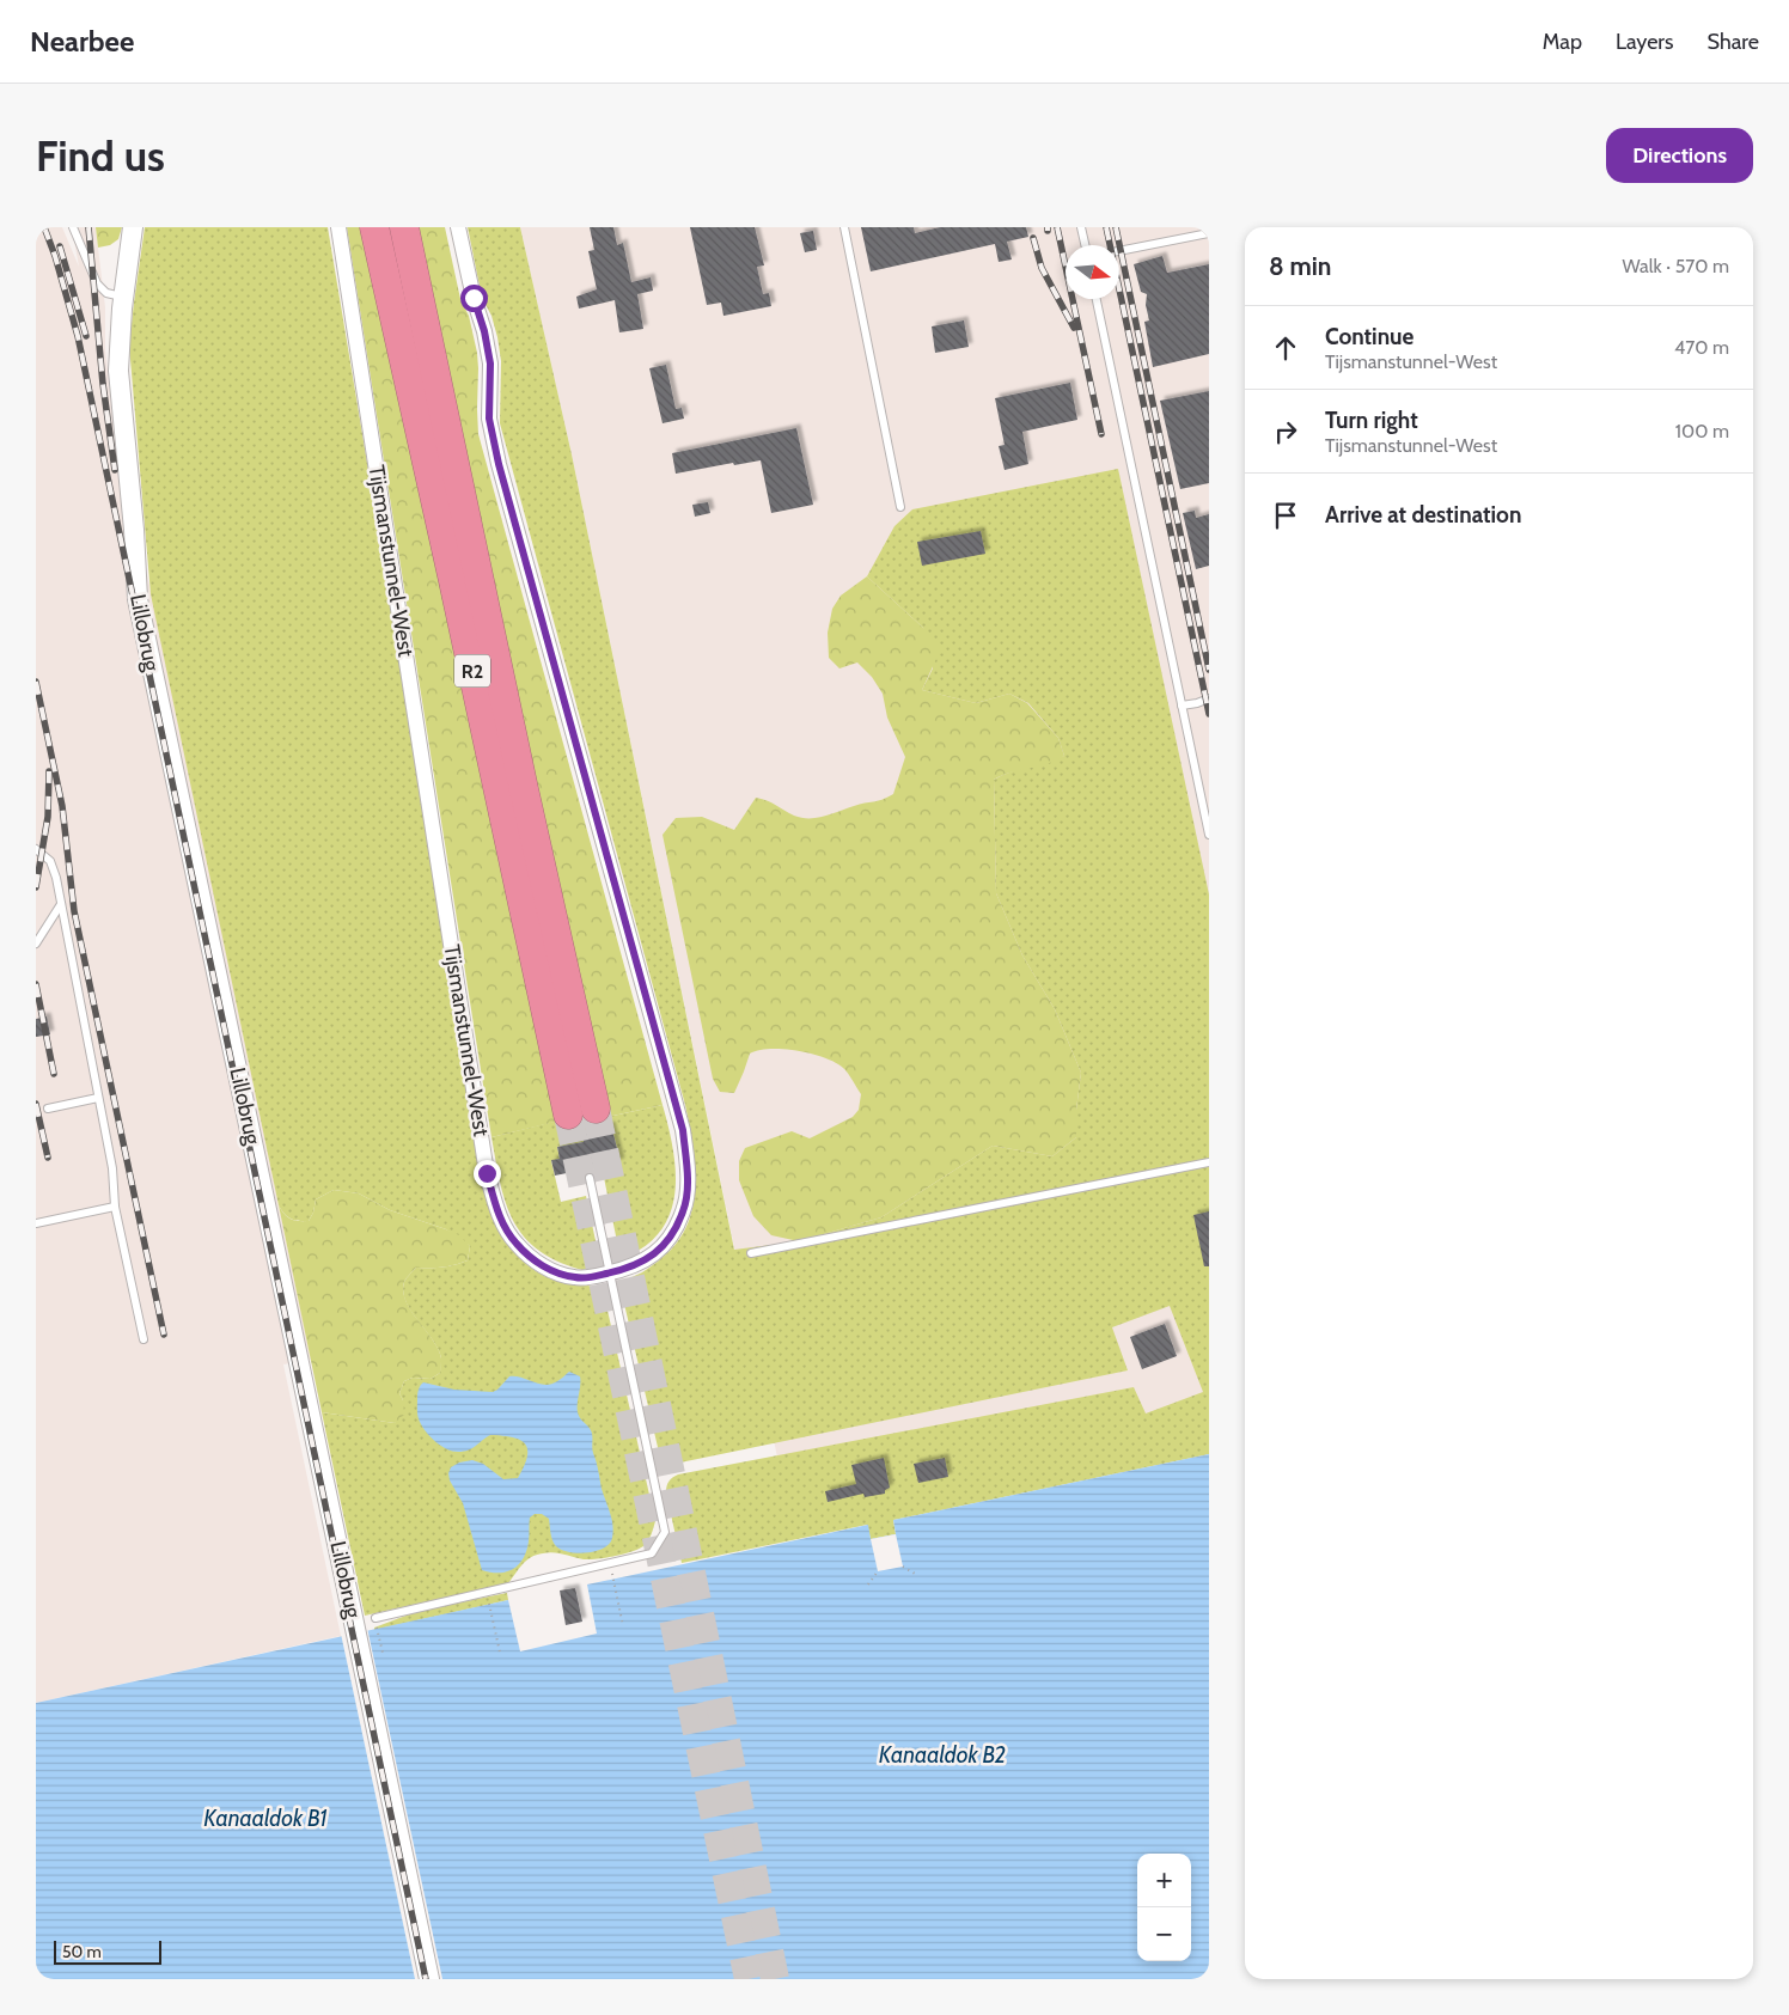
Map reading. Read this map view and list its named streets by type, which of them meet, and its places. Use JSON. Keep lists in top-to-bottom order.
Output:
{
  "streets": {
    "highway": ["R2"],
    "street": ["Tijsmanstunnel-West", "Lillobrug"]
  },
  "water": ["Kanaaldok B2", "Kanaaldok B1"],
  "scale_bar": "50 m",
  "north": "right",
  "page": {
    "header": "Nearbee",
    "nav": ["Map", "Layers", "Share"],
    "buttons": "Directions",
    "title": "Find us",
    "heading": ["8 min", "Walk · 570 m"],
    "list": [
      ["Continue", "Tijsmanstunnel-West", "470 m"],
      ["Turn right", "Tijsmanstunnel-West", "100 m"],
      "Arrive at destination"
    ],
    "map_buttons": ["+", "−"],
    "scale": "50 m"
  }
}
